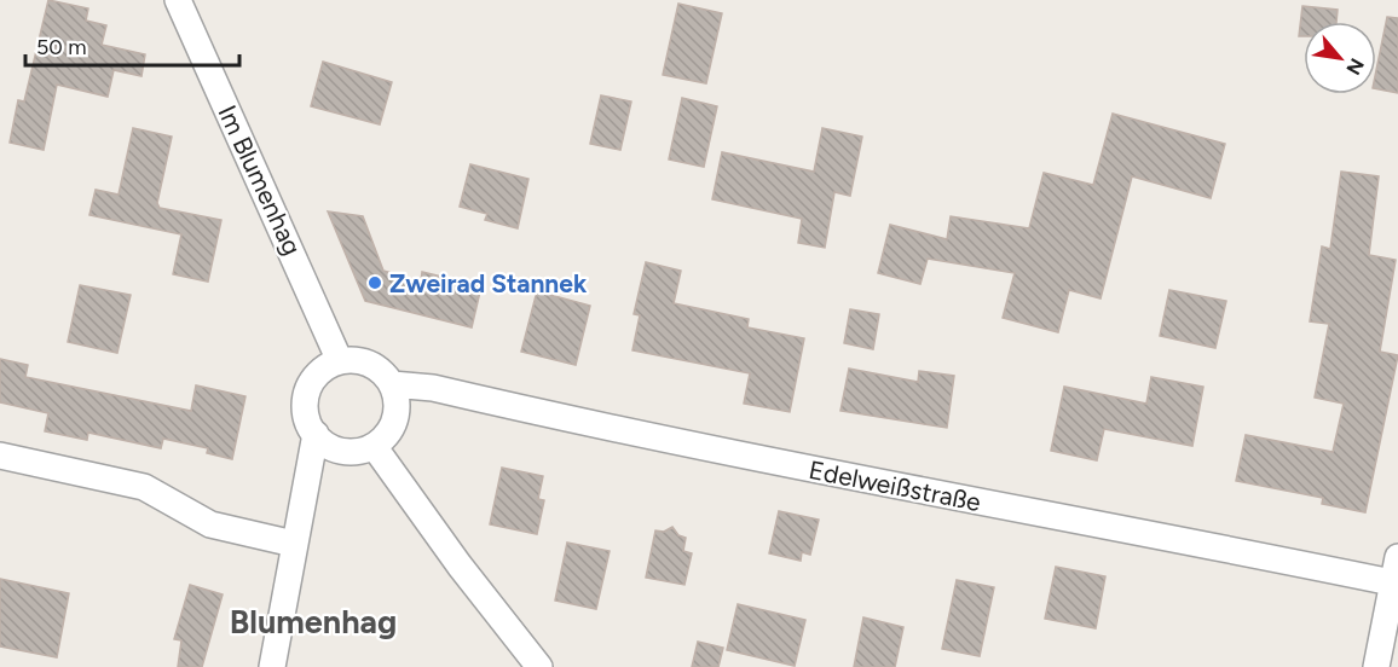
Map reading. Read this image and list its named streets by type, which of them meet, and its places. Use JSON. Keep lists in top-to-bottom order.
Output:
{
  "streets": {
    "street": ["Im Blumenhag", "Edelweißstraße"]
  },
  "crossings": [
    ["Im Blumenhag", "Edelweißstraße"]
  ],
  "districts": ["Blumenhag"],
  "places": ["Zweirad Stannek"],
  "scale_bar": "50 m",
  "north": "bottom right"
}
